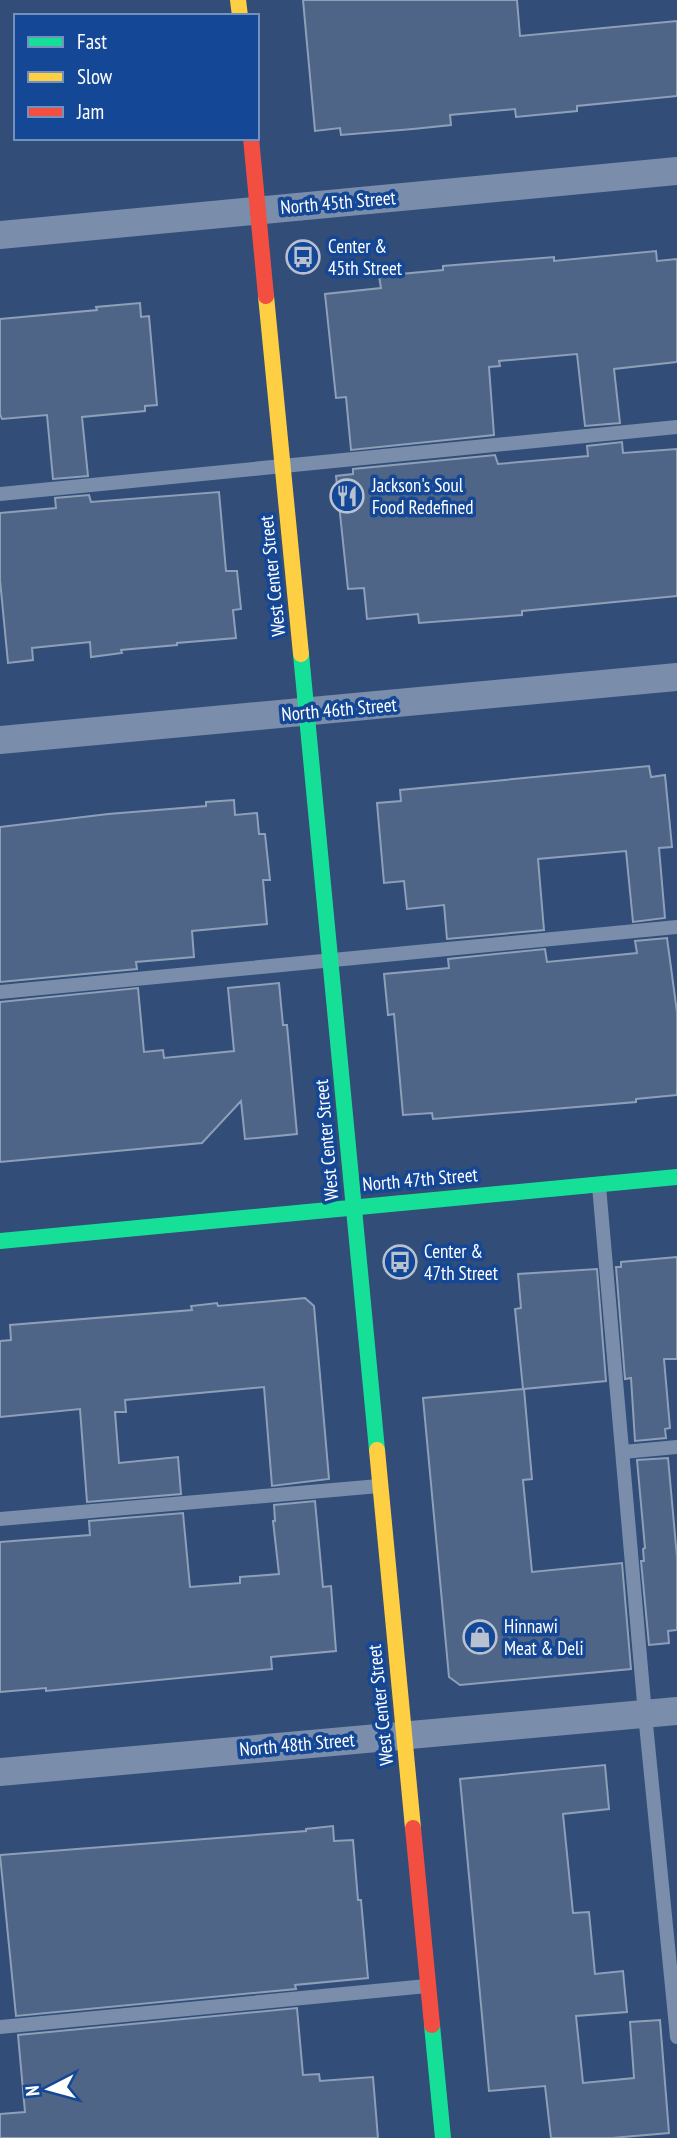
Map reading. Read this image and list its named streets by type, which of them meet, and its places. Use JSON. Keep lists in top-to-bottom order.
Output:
{
  "streets": {
    "street": [
      "North 45th Street",
      "West Center Street",
      "North 46th Street",
      "North 47th Street",
      "North 48th Street"
    ]
  },
  "crossings": [
    ["North 45th Street", "West Center Street"],
    ["West Center Street", "North 46th Street"],
    ["West Center Street", "North 47th Street"],
    ["West Center Street", "North 48th Street"]
  ],
  "places": {
    "bus stop": ["Center & 45th Street", "Center & 47th Street"],
    "restaurant": ["Jackson's Soul Food Redefined"],
    "shop": ["Hinnawi Meat & Deli"]
  },
  "legend": ["Fast", "Slow", "Jam"],
  "north": "left"
}
